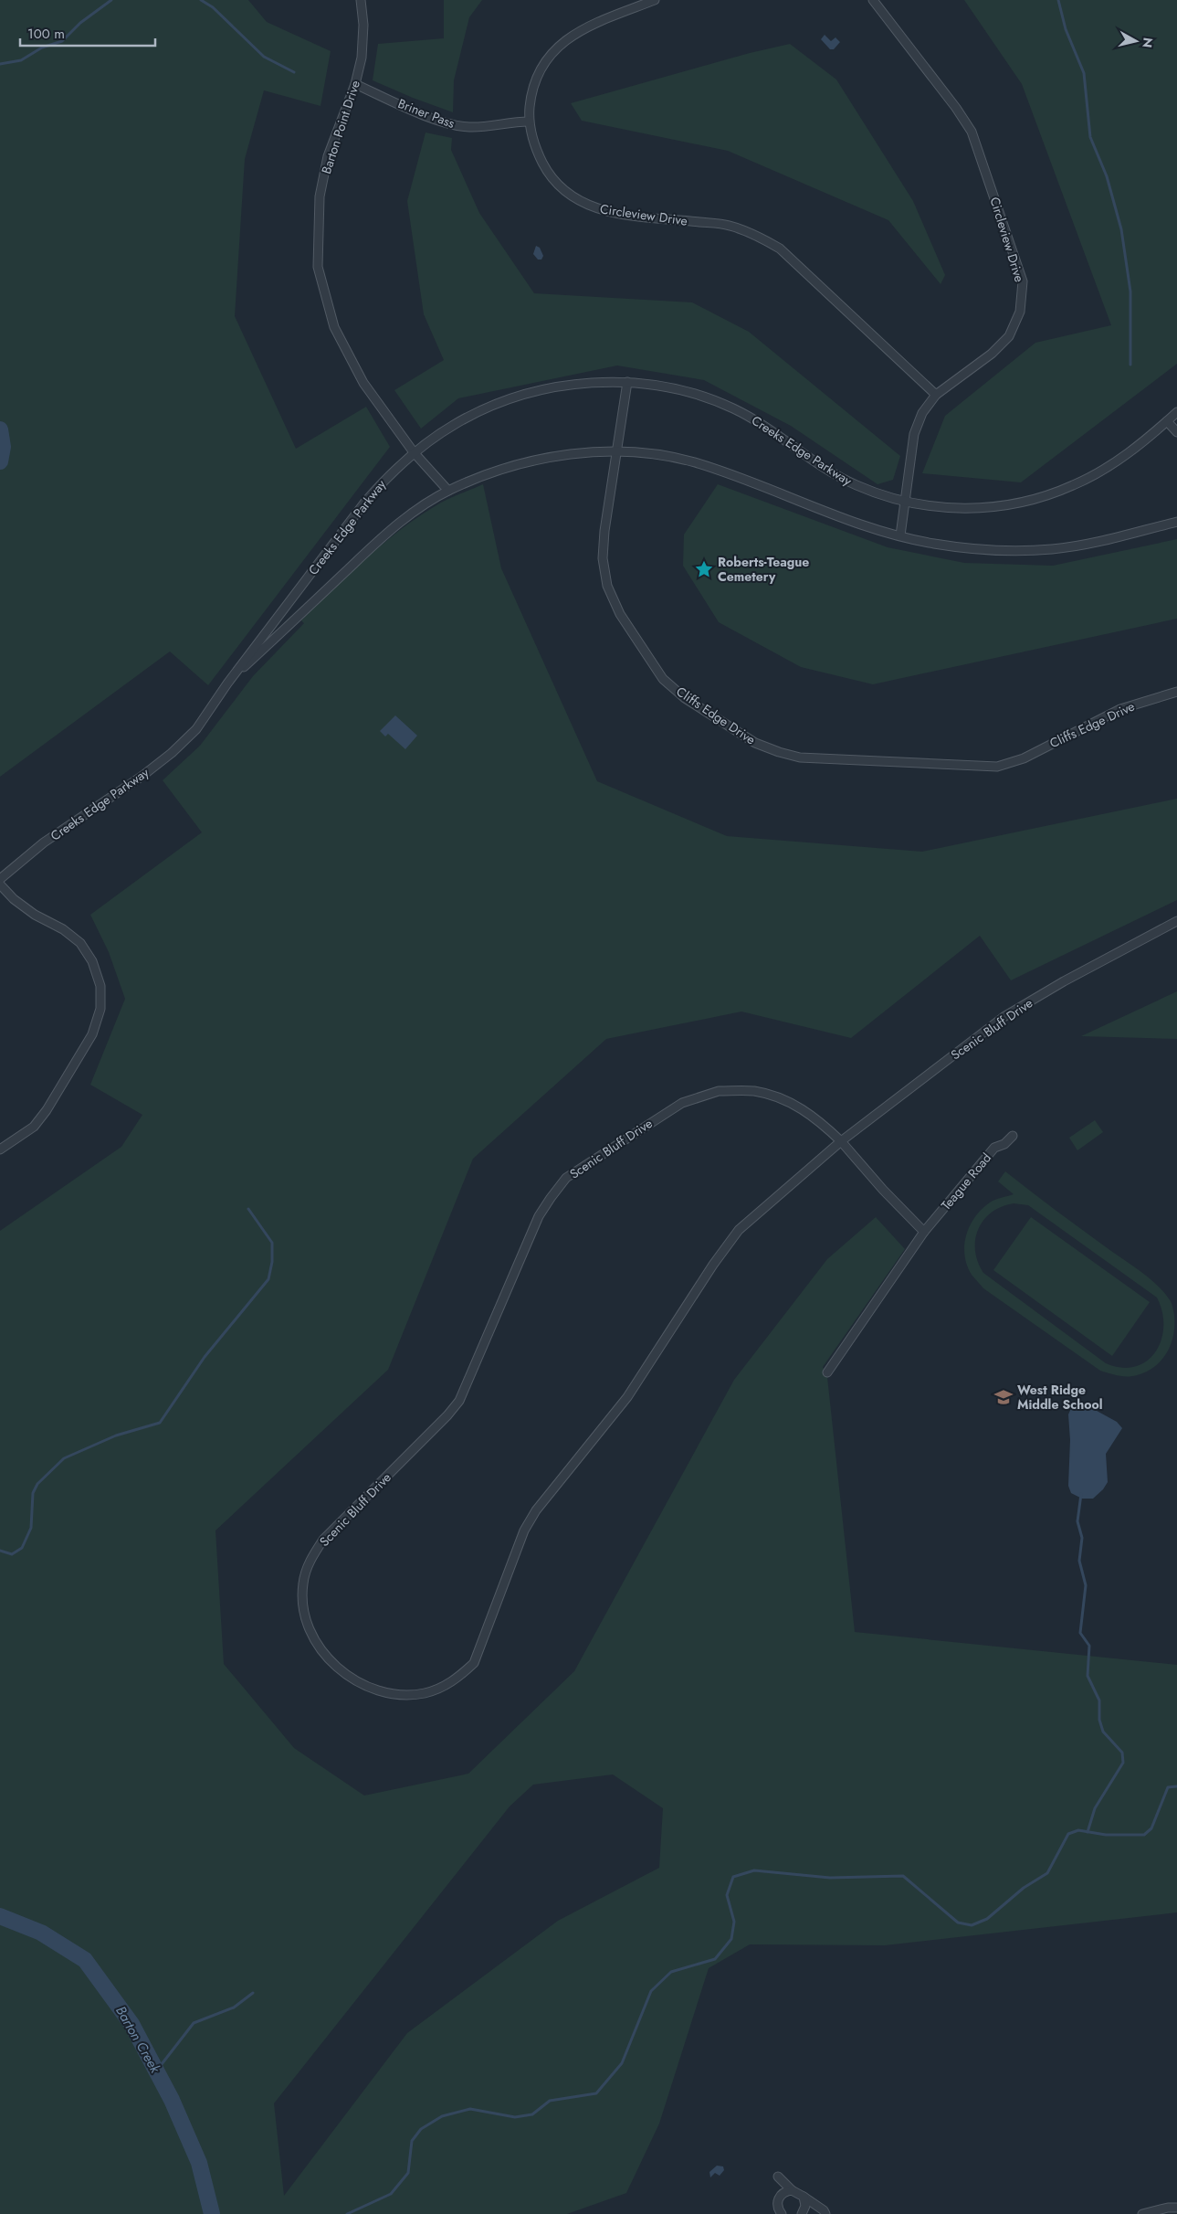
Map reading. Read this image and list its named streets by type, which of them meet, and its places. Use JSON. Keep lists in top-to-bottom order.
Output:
{
  "streets": {
    "street": [
      "Briner Pass",
      "Barton Point Drive",
      "Circleview Drive",
      "Creeks Edge Parkway",
      "Cliffs Edge Drive",
      "Scenic Bluff Drive",
      "Teague Road"
    ]
  },
  "crossings": [
    ["Briner Pass", "Barton Point Drive"],
    ["Briner Pass", "Circleview Drive"],
    ["Barton Point Drive", "Creeks Edge Parkway"],
    ["Circleview Drive", "Creeks Edge Parkway"],
    ["Creeks Edge Parkway", "Cliffs Edge Drive"],
    ["Scenic Bluff Drive", "Teague Road"]
  ],
  "water": ["Barton Creek"],
  "places": {
    "place": ["Roberts-Teague Cemetery"],
    "school or university": ["West Ridge Middle School"]
  },
  "scale_bar": "100 m",
  "north": "right"
}
